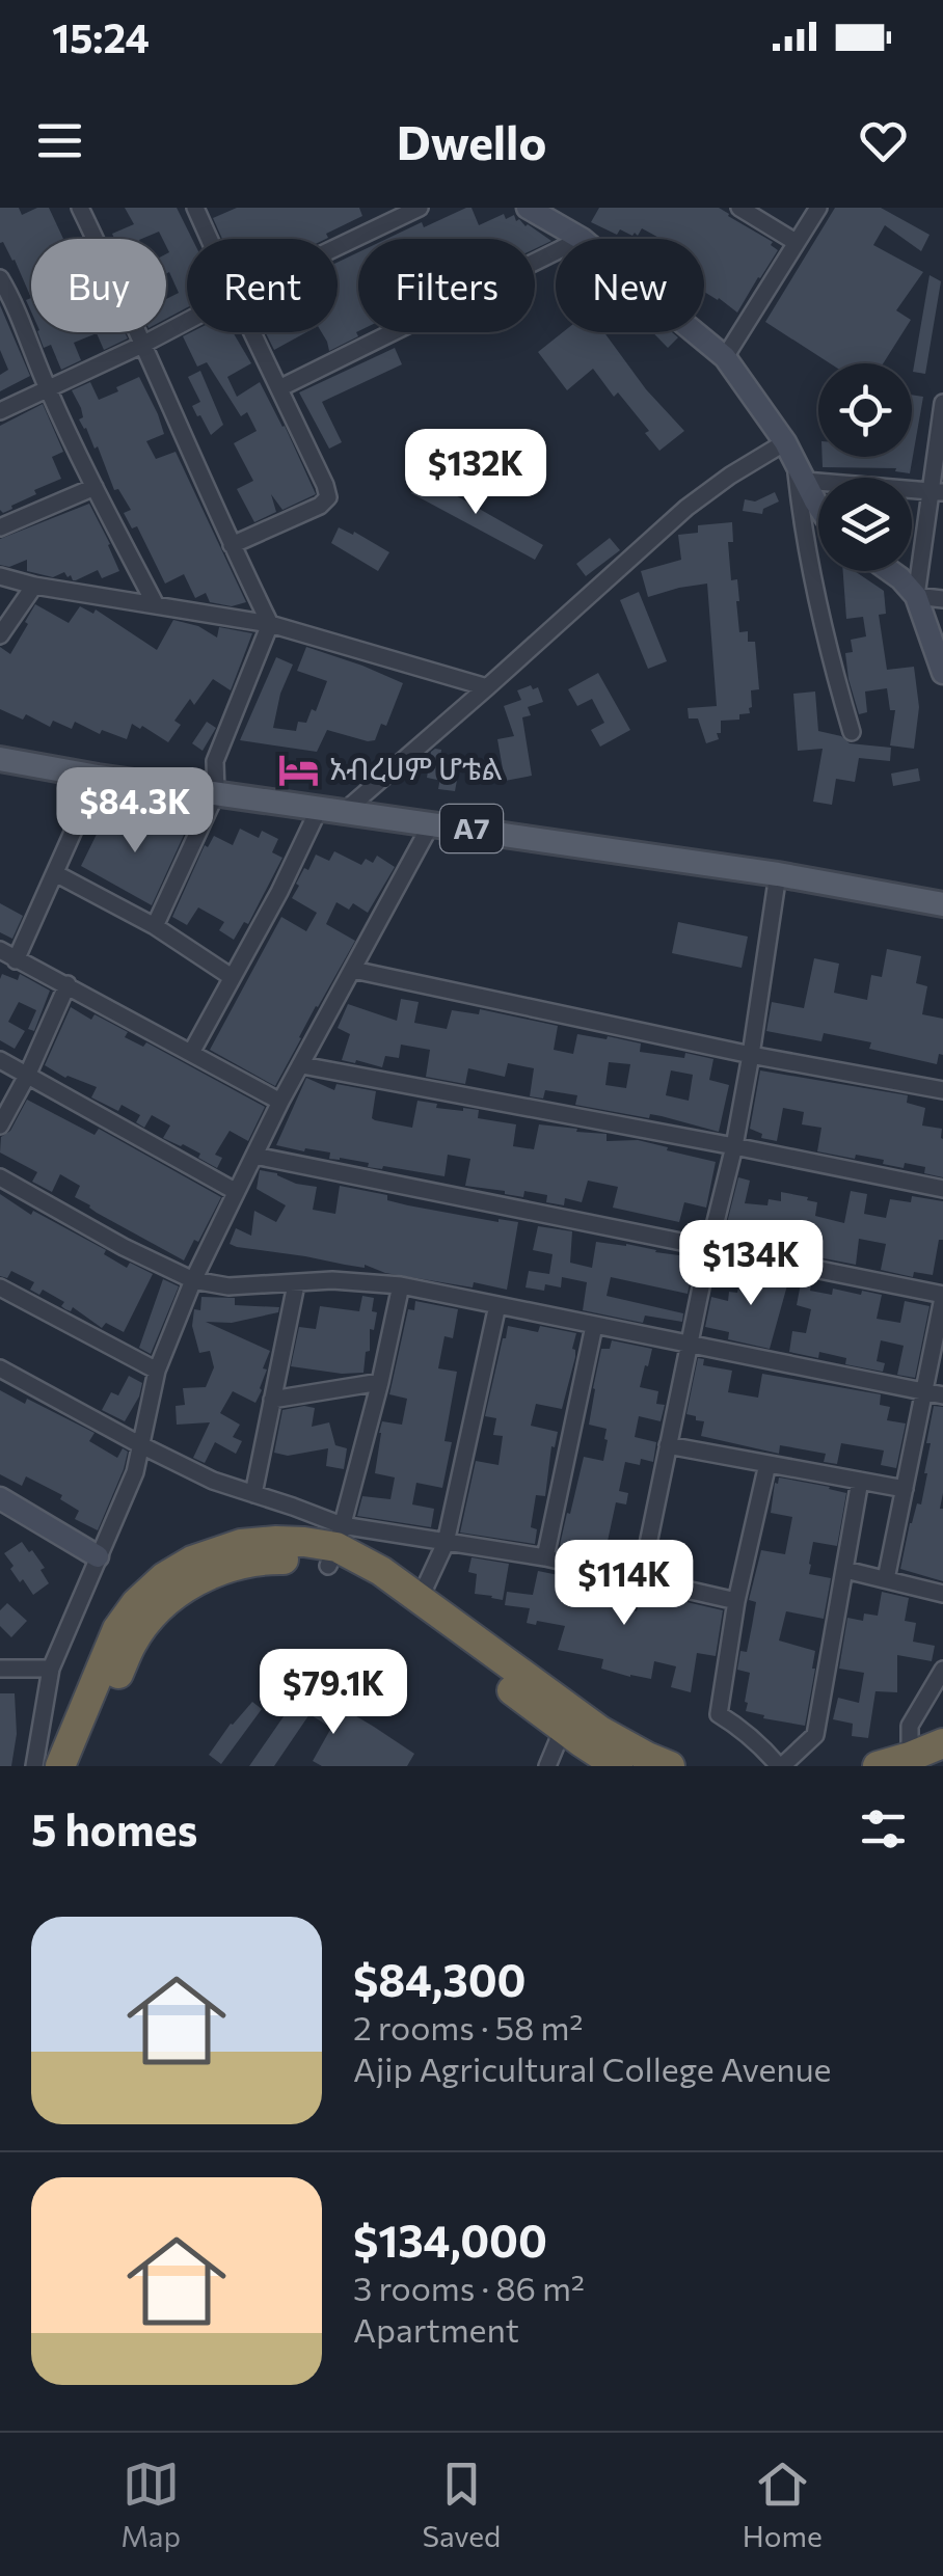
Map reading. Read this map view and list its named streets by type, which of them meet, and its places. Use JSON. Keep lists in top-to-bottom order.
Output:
{
  "streets": {
    "main road": ["A7"]
  },
  "places": {
    "hotel": ["አብረሀም ሆቴል"]
  },
  "page": {
    "status": "15:24",
    "header": "Dwello",
    "chip": [
      "Buy",
      "Rent",
      "Filters",
      "New"
    ],
    "price": [
      "$132K",
      "$84.3K",
      "$134K",
      "$114K",
      "$79.1K"
    ],
    "heading": "5 homes",
    "list": [
      {
        "name": "$84,300",
        "note": "2 rooms · 58 m² · Ajip Agricultural College Avenue"
      },
      {
        "name": "$134,000",
        "note": "3 rooms · 86 m² · Apartment"
      }
    ],
    "tabs": ["Map", "Saved", "Home"]
  }
}
